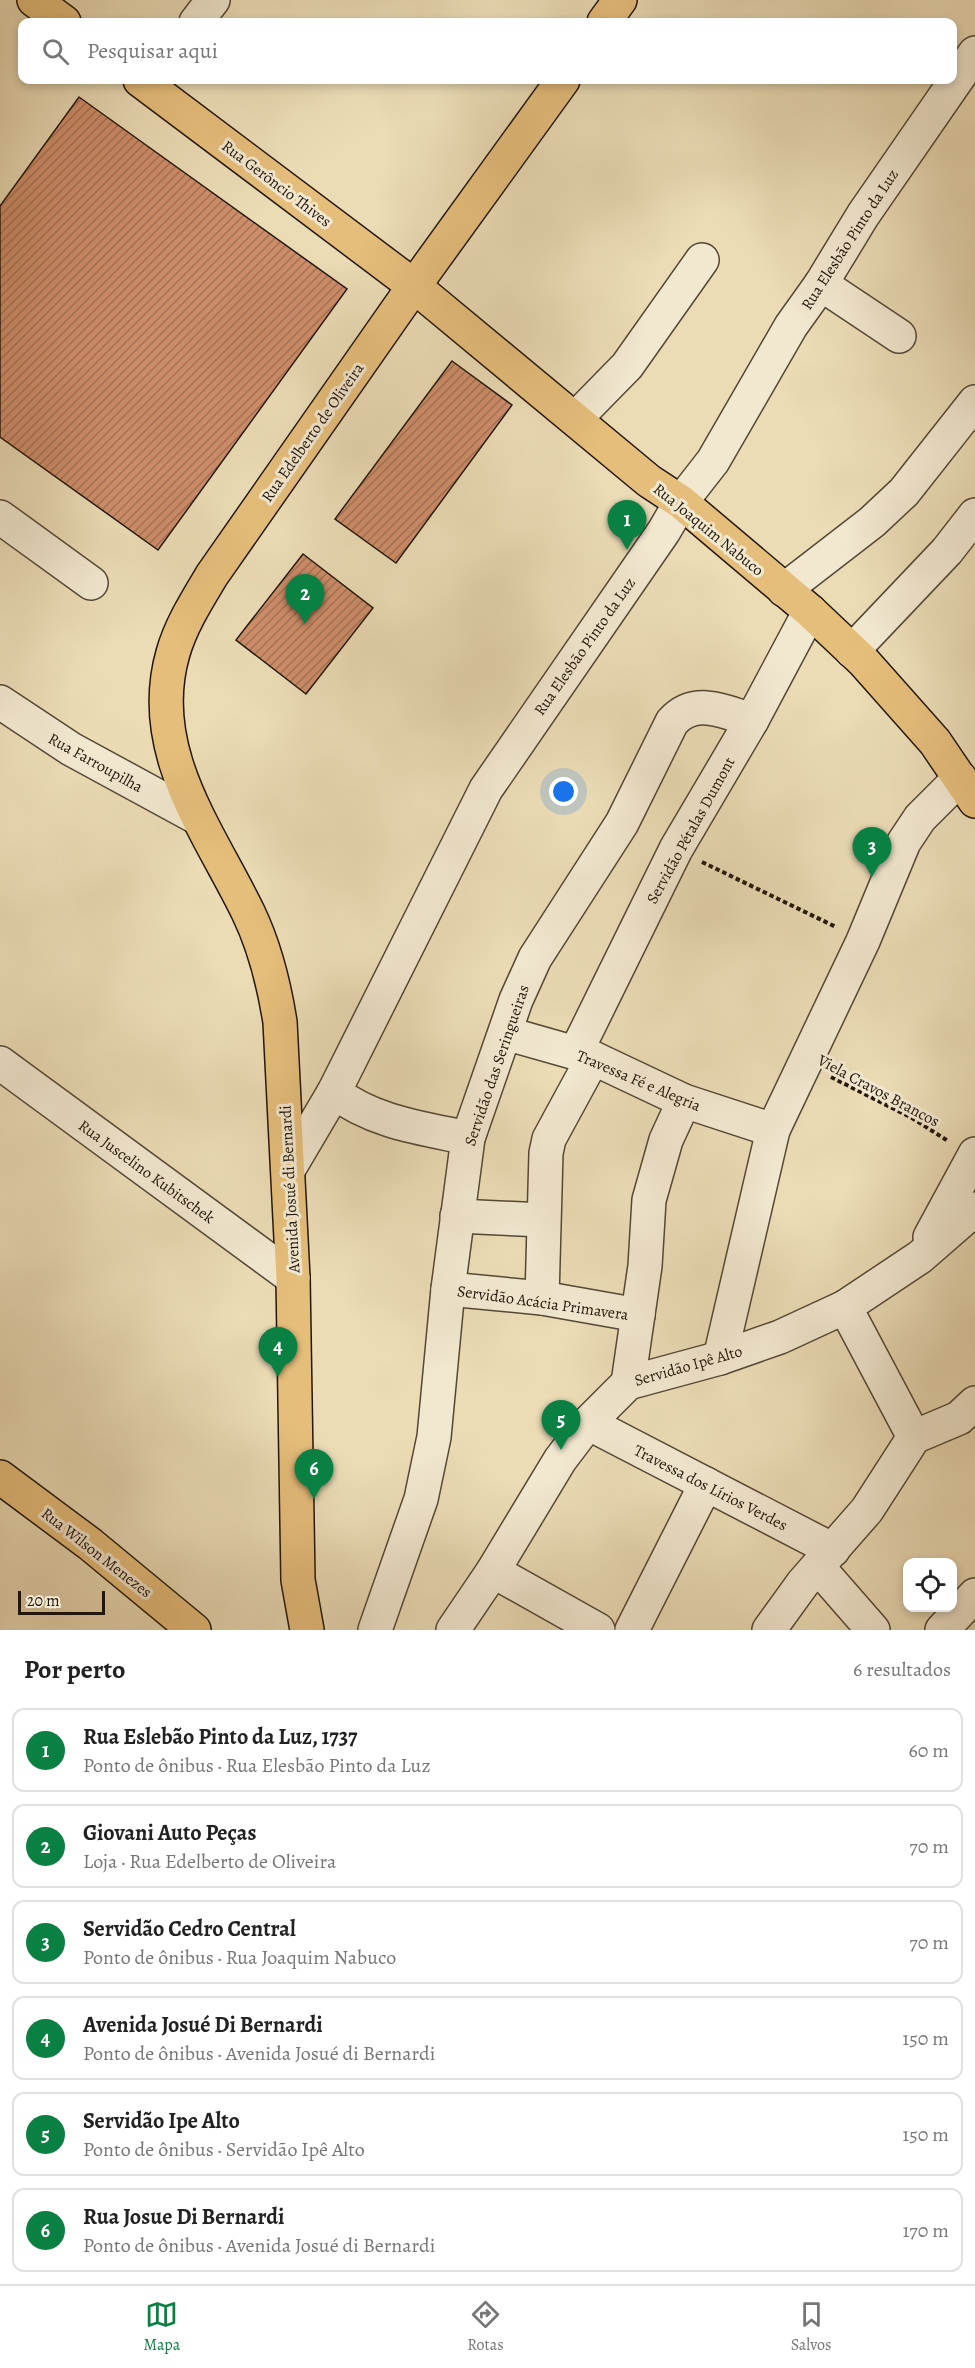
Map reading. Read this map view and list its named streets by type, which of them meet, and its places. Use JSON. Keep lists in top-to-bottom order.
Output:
{
  "streets": {
    "main road": [
      "Rua Gerôncio Thives",
      "Rua Edelberto de Oliveira",
      "Rua Joaquim Nabuco",
      "Avenida Josué di Bernardi",
      "Rua Wilson Menezes"
    ],
    "street": [
      "Rua Elesbão Pinto da Luz",
      "Rua Farroupilha",
      "Servidão Pétalas Dumont",
      "Servidão das Seringueiras",
      "Travessa Fé e Alegria",
      "Rua Juscelino Kubitschek",
      "Servidão Acácia Primavera",
      "Servidão Ipê Alto",
      "Travessa dos Lírios Verdes"
    ],
    "path": ["Viela Cravos Brancos"]
  },
  "crossings": [
    ["Rua Gerôncio Thives", "Rua Edelberto de Oliveira"],
    ["Rua Gerôncio Thives", "Rua Joaquim Nabuco"],
    ["Rua Elesbão Pinto da Luz", "Rua Joaquim Nabuco"],
    ["Rua Elesbão Pinto da Luz", "Avenida Josué di Bernardi"],
    ["Rua Edelberto de Oliveira", "Rua Joaquim Nabuco"],
    ["Rua Edelberto de Oliveira", "Rua Farroupilha"],
    ["Rua Edelberto de Oliveira", "Avenida Josué di Bernardi"],
    ["Rua Joaquim Nabuco", "Servidão Pétalas Dumont"],
    ["Rua Farroupilha", "Avenida Josué di Bernardi"],
    ["Servidão Pétalas Dumont", "Servidão das Seringueiras"],
    ["Servidão Pétalas Dumont", "Travessa Fé e Alegria"],
    ["Servidão Pétalas Dumont", "Servidão Acácia Primavera"],
    ["Servidão das Seringueiras", "Travessa Fé e Alegria"],
    ["Servidão das Seringueiras", "Servidão Acácia Primavera"],
    ["Rua Juscelino Kubitschek", "Avenida Josué di Bernardi"],
    ["Servidão Ipê Alto", "Travessa dos Lírios Verdes"]
  ],
  "scale_bar": "20 m",
  "page": {
    "search": "Pesquisar aqui",
    "pins": [
      "1",
      "2",
      "3",
      "4",
      "5",
      "6"
    ],
    "scale": "20 m",
    "heading": ["Por perto", "6 resultados"],
    "list": [
      {
        "mark": "1",
        "name": "Rua Eslebão Pinto da Luz, 1737",
        "note": "Ponto de ônibus · Rua Elesbão Pinto da Luz",
        "value": "60 m"
      },
      {
        "mark": "2",
        "name": "Giovani Auto Peças",
        "note": "Loja · Rua Edelberto de Oliveira",
        "value": "70 m"
      },
      {
        "mark": "3",
        "name": "Servidão Cedro Central",
        "note": "Ponto de ônibus · Rua Joaquim Nabuco",
        "value": "70 m"
      },
      {
        "mark": "4",
        "name": "Avenida Josué Di Bernardi",
        "note": "Ponto de ônibus · Avenida Josué di Bernardi",
        "value": "150 m"
      },
      {
        "mark": "5",
        "name": "Servidão Ipe Alto",
        "note": "Ponto de ônibus · Servidão Ipê Alto",
        "value": "150 m"
      },
      {
        "mark": "6",
        "name": "Rua Josue Di Bernardi",
        "note": "Ponto de ônibus · Avenida Josué di Bernardi",
        "value": "170 m"
      }
    ],
    "nav": ["Mapa", "Rotas", "Salvos"]
  }
}
